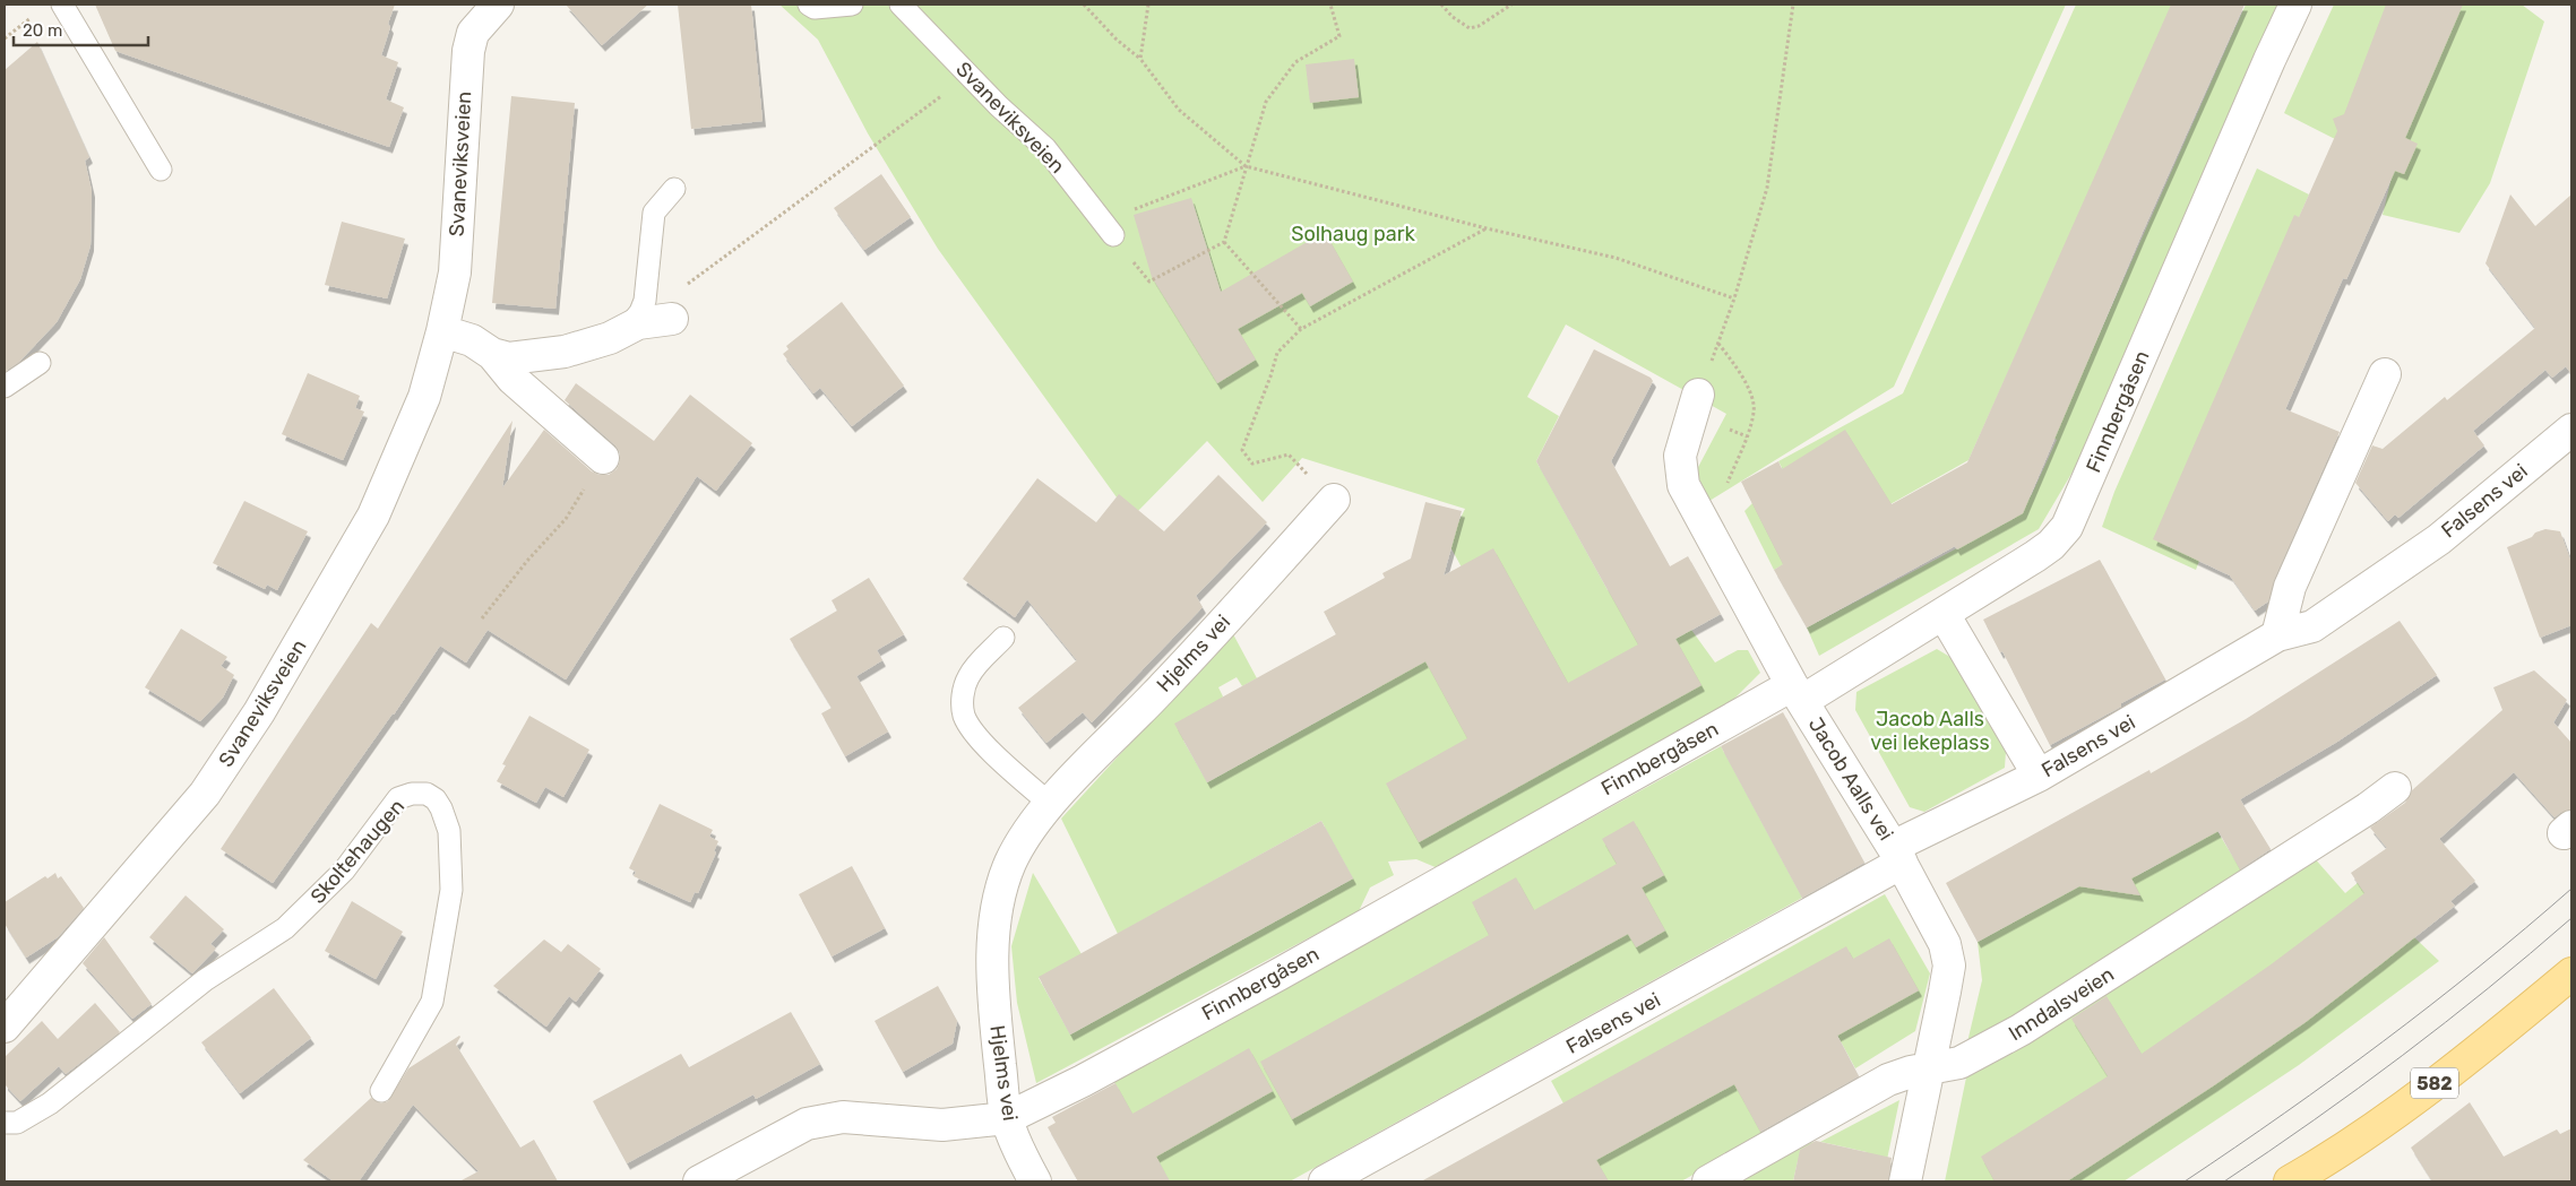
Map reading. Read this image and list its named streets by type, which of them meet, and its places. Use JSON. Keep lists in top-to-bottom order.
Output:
{
  "streets": {
    "main road": ["582"],
    "street": [
      "Svaneviksveien",
      "Finnbergåsen",
      "Falsens vei",
      "Hjelms vei",
      "Jacob Aalls vei",
      "Inndalsveien"
    ],
    "lane": ["Skoltehaugen"]
  },
  "crossings": [
    ["Finnbergåsen", "Hjelms vei"],
    ["Finnbergåsen", "Jacob Aalls vei"],
    ["Falsens vei", "Jacob Aalls vei"],
    ["Jacob Aalls vei", "Inndalsveien"]
  ],
  "parks": ["Solhaug park", "Jacob Aalls vei lekeplass"],
  "scale_bar": "20 m"
}
